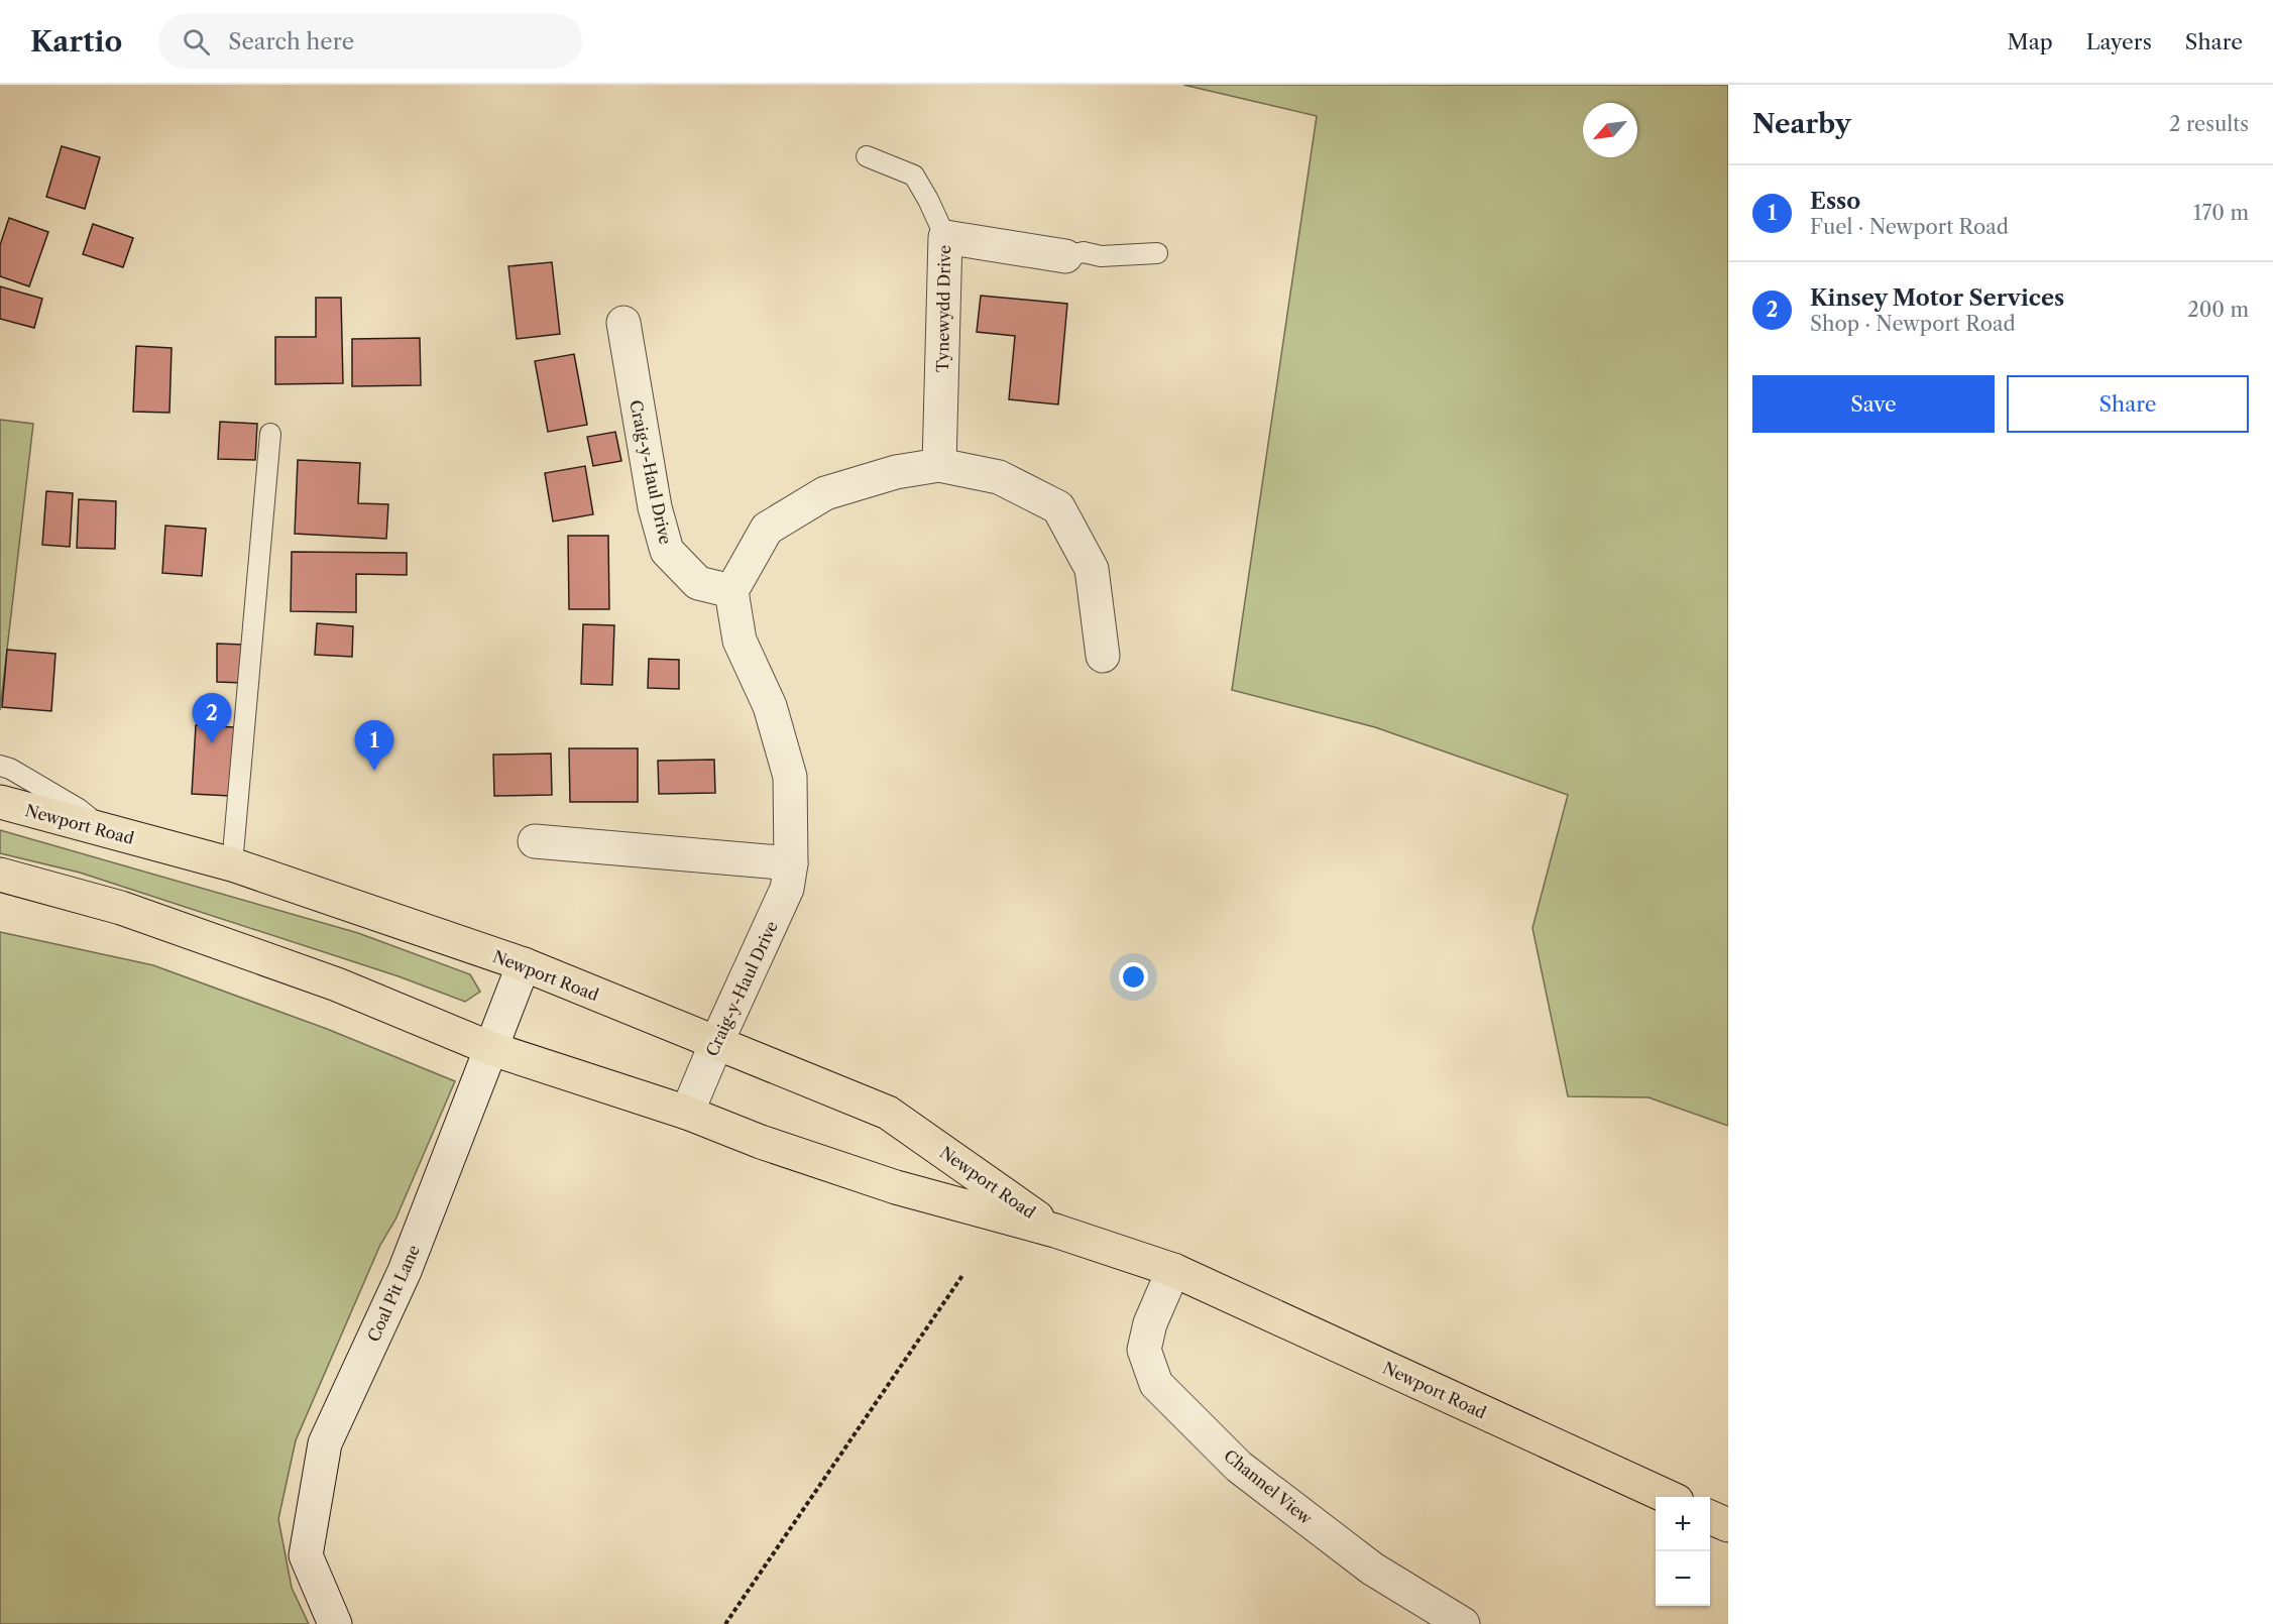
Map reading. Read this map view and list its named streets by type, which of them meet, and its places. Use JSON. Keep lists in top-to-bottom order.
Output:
{
  "streets": {
    "main road": ["Newport Road"],
    "street": [
      "Tynewydd Drive",
      "Craig-y-Haul Drive",
      "Coal Pit Lane",
      "Channel View"
    ]
  },
  "crossings": [
    ["Craig-y-Haul Drive", "Newport Road"],
    ["Newport Road", "Coal Pit Lane"],
    ["Newport Road", "Channel View"]
  ],
  "north": "bottom left",
  "page": {
    "header": "Kartio",
    "search": "Search here",
    "nav": ["Map", "Layers", "Share"],
    "heading": ["Nearby", "2 results"],
    "list": [
      {
        "mark": "1",
        "name": "Esso",
        "note": "Fuel · Newport Road",
        "value": "170 m"
      },
      {
        "mark": "2",
        "name": "Kinsey Motor Services",
        "note": "Shop · Newport Road",
        "value": "200 m"
      }
    ],
    "buttons": ["Save", "Share"],
    "pins": ["2", "1"],
    "map_buttons": ["+", "−"]
  }
}
